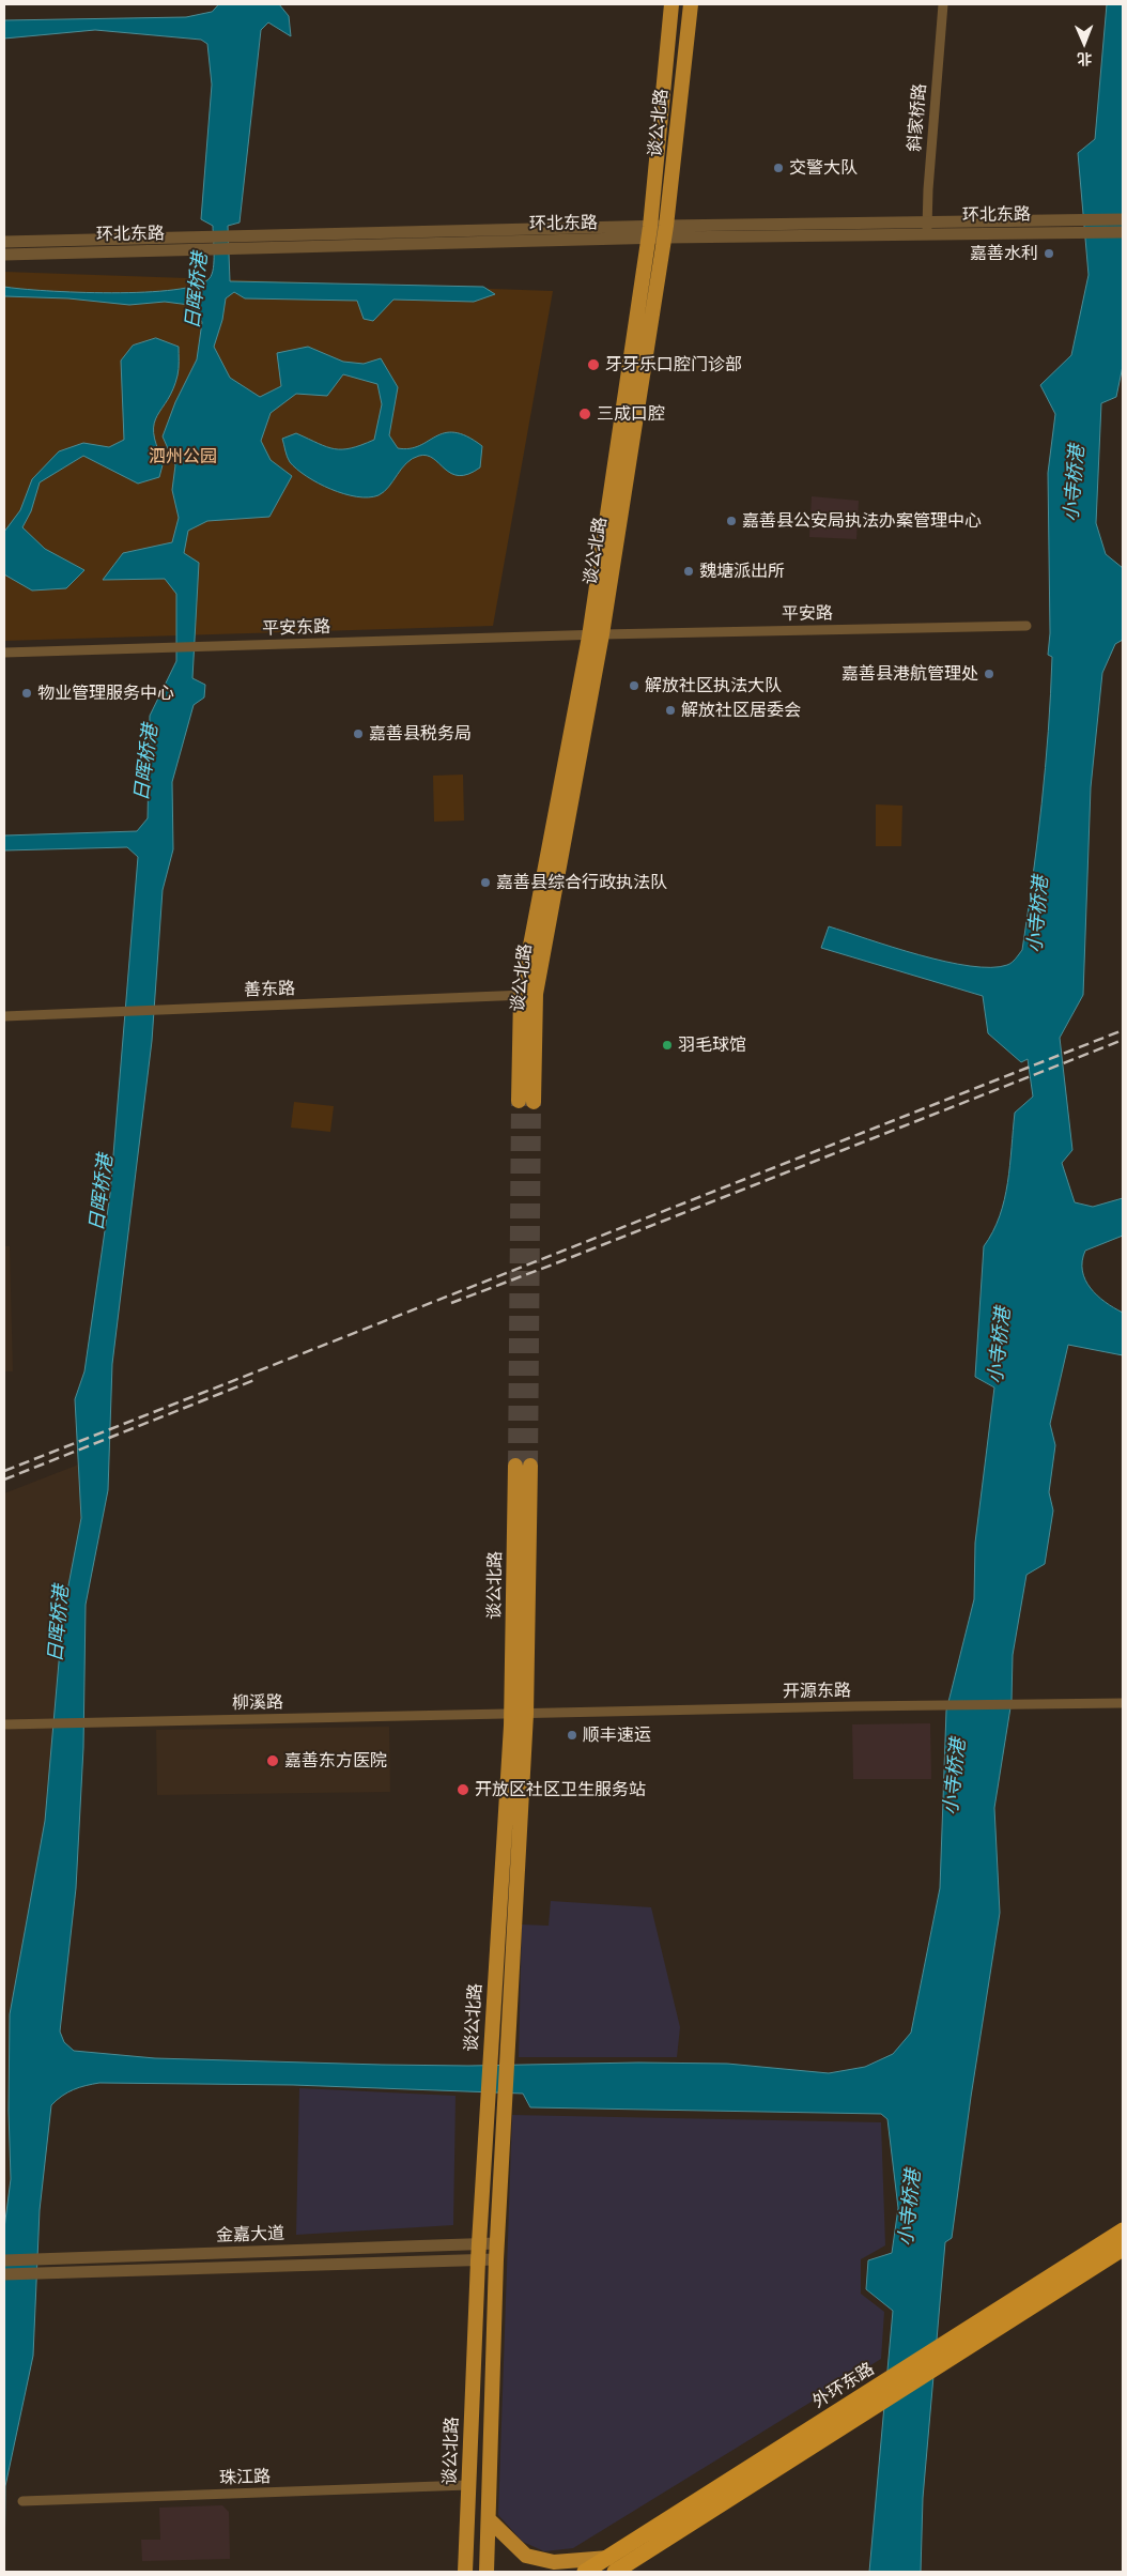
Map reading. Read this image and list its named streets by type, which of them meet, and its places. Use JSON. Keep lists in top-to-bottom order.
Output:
{
  "streets": {
    "highway": ["外环东路"],
    "main road": ["谈公北路"],
    "street": [
      "斜家桥路",
      "环北东路",
      "平安路",
      "平安东路",
      "善东路",
      "开源东路",
      "柳溪路",
      "金嘉大道",
      "珠江路"
    ]
  },
  "crossings": [
    ["斜家桥路", "环北东路"],
    ["谈公北路", "环北东路"],
    ["谈公北路", "平安路"],
    ["谈公北路", "平安东路"],
    ["谈公北路", "善东路"],
    ["谈公北路", "开源东路"],
    ["谈公北路", "柳溪路"],
    ["谈公北路", "金嘉大道"],
    ["谈公北路", "珠江路"],
    ["平安路", "平安东路"],
    ["开源东路", "柳溪路"]
  ],
  "water": ["日晖桥港", "小寺桥港"],
  "parks": ["泗州公园"],
  "places": [
    "交警大队",
    "嘉善水利",
    "牙牙乐口腔门诊部",
    "三成口腔",
    "嘉善县公安局执法办案管理中心",
    "魏塘派出所",
    "嘉善县港航管理处",
    "解放社区执法大队",
    "物业管理服务中心",
    "解放社区居委会",
    "嘉善县税务局",
    "嘉善县综合行政执法队",
    "羽毛球馆",
    "顺丰速运",
    "嘉善东方医院",
    "开放区社区卫生服务站"
  ],
  "north": "bottom"
}
